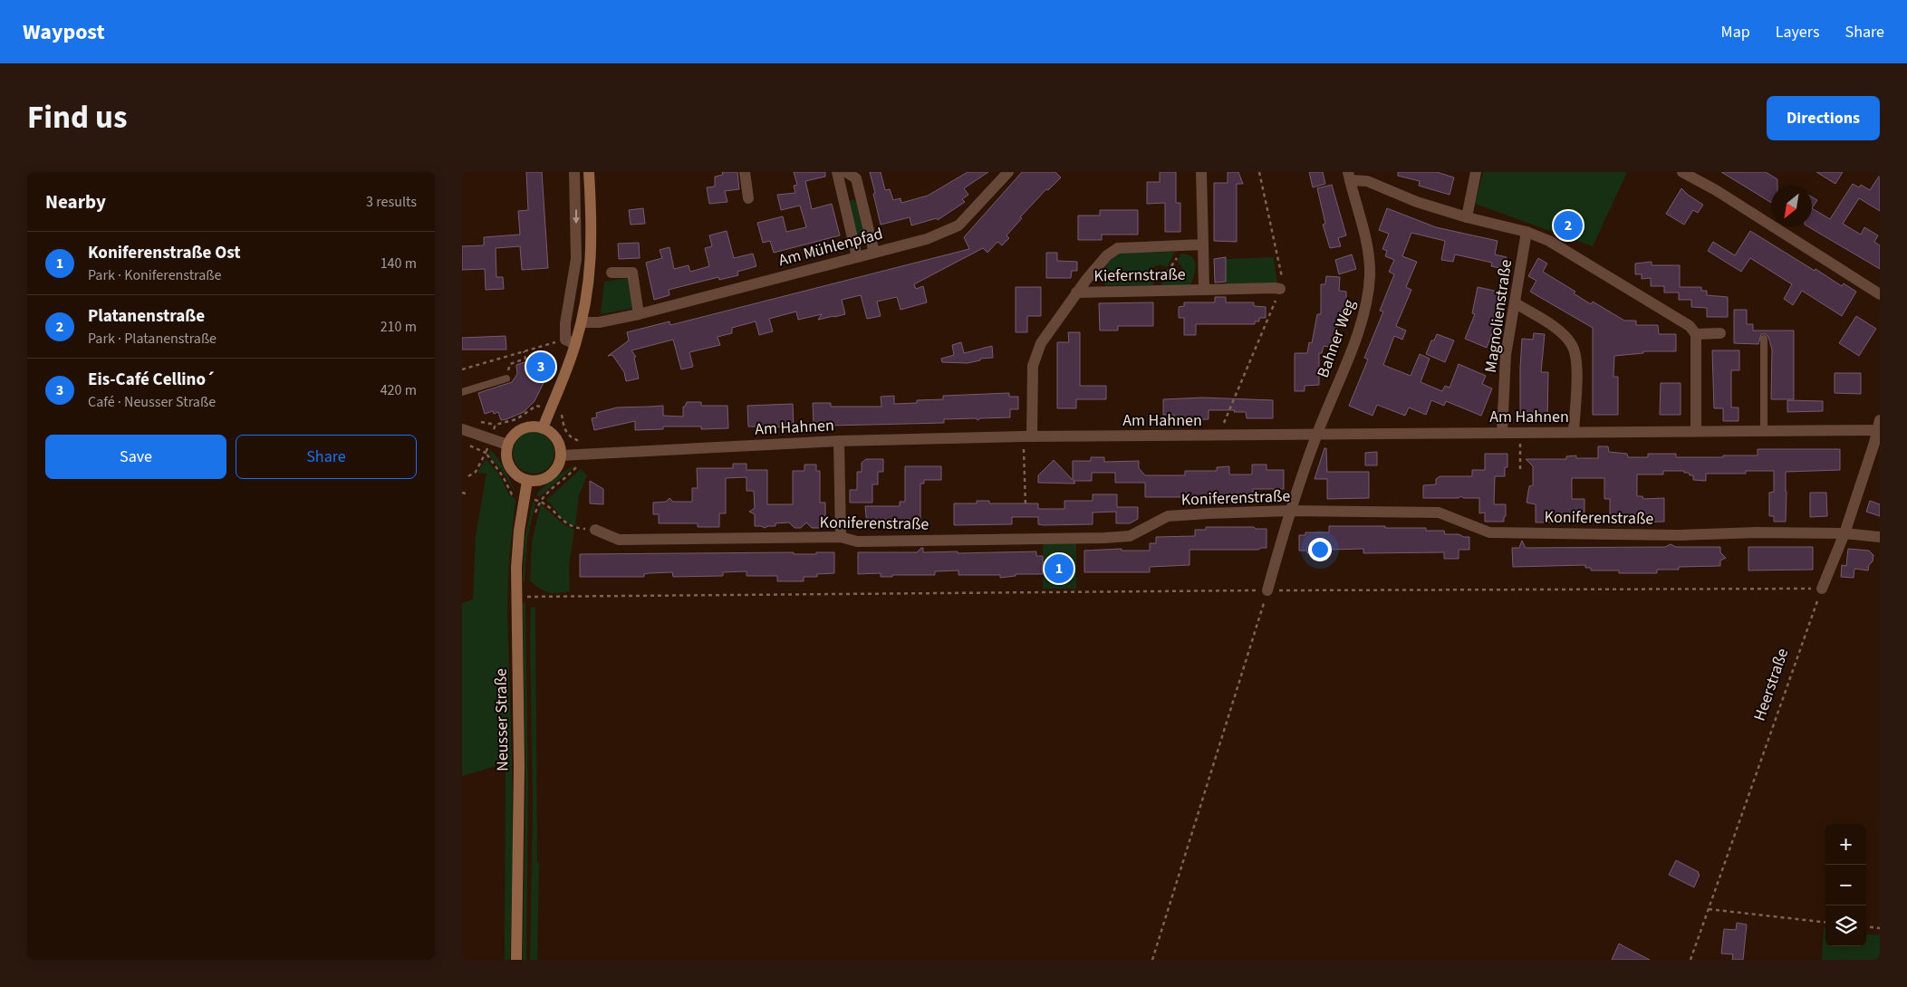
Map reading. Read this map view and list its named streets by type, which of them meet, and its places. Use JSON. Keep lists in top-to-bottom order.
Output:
{
  "streets": {
    "main road": ["Neusser Straße"],
    "street": [
      "Am Mühlenpfad",
      "Kiefernstraße",
      "Magnolienstraße",
      "Bahner Weg",
      "Am Hahnen",
      "Koniferenstraße"
    ],
    "path": ["Heerstraße"]
  },
  "crossings": [
    ["Kiefernstraße", "Am Hahnen"],
    ["Magnolienstraße", "Am Hahnen"],
    ["Bahner Weg", "Am Hahnen"],
    ["Bahner Weg", "Koniferenstraße"],
    ["Am Hahnen", "Neusser Straße"]
  ],
  "north": "bottom left",
  "page": {
    "header": "Waypost",
    "nav": ["Map", "Layers", "Share"],
    "title": "Find us",
    "buttons": [
      "Directions",
      ["Save", "Share"]
    ],
    "heading": ["Nearby", "3 results"],
    "pins": ["2", "3", "1"],
    "list": [
      {
        "mark": "1",
        "name": "Koniferenstraße Ost",
        "note": "Park · Koniferenstraße",
        "value": "140 m"
      },
      {
        "mark": "2",
        "name": "Platanenstraße",
        "note": "Park · Platanenstraße",
        "value": "210 m"
      },
      {
        "mark": "3",
        "name": "Eis-Café Cellino´",
        "note": "Café · Neusser Straße",
        "value": "420 m"
      }
    ],
    "map_buttons": ["+", "−"]
  }
}
